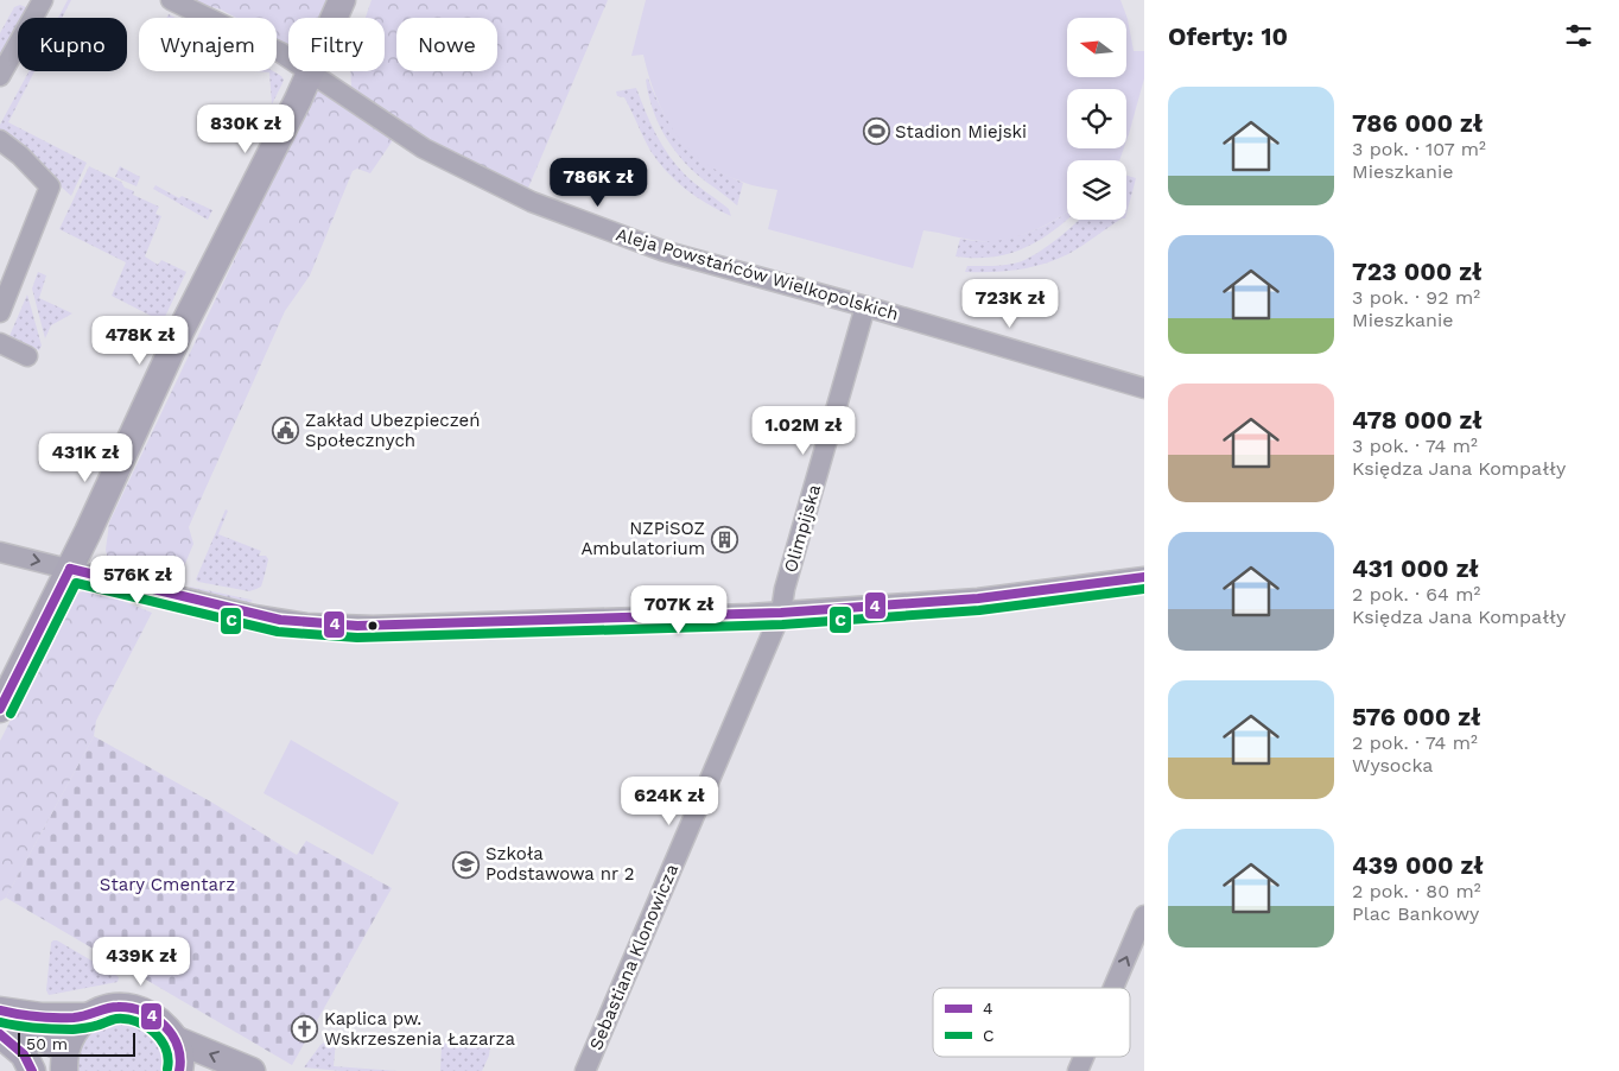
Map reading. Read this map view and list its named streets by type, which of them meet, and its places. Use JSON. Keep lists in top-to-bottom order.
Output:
{
  "streets": {
    "street": ["Aleja Powstańców Wielkopolskich", "Olimpijska", "Sebastiana Klonowicza"]
  },
  "crossings": [
    ["Aleja Powstańców Wielkopolskich", "Olimpijska"],
    ["Olimpijska", "Sebastiana Klonowicza"]
  ],
  "parks": ["Stary Cmentarz"],
  "places": {
    "sports": ["Stadion Miejski"],
    "public building": ["Zakład Ubezpieczeń Społecznych"],
    "building": ["NZPiSOZ Ambulatorium"],
    "school or university": ["Szkoła Podstawowa nr 2"],
    "church": ["Kaplica pw. Wskrzeszenia Łazarza"]
  },
  "lines": ["transit line 4", "transit line C"],
  "legend": ["4", "C"],
  "scale_bar": "50 m",
  "north": "left",
  "page": {
    "heading": "Oferty: 10",
    "chip": [
      "Kupno",
      "Wynajem",
      "Filtry",
      "Nowe"
    ],
    "list": [
      {
        "name": "786 000 zł",
        "note": "3 pok. · 107 m² · Mieszkanie"
      },
      {
        "name": "723 000 zł",
        "note": "3 pok. · 92 m² · Mieszkanie"
      },
      {
        "name": "478 000 zł",
        "note": "3 pok. · 74 m² · Księdza Jana Kompałły"
      },
      {
        "name": "431 000 zł",
        "note": "2 pok. · 64 m² · Księdza Jana Kompałły"
      },
      {
        "name": "576 000 zł",
        "note": "2 pok. · 74 m² · Wysocka"
      },
      {
        "name": "439 000 zł",
        "note": "2 pok. · 80 m² · Plac Bankowy"
      }
    ],
    "price": [
      "830K zł",
      "786K zł",
      "723K zł",
      "478K zł",
      "1.02M zł",
      "431K zł",
      "576K zł",
      "707K zł",
      "624K zł",
      "439K zł"
    ],
    "scale": "50 m"
  }
}
